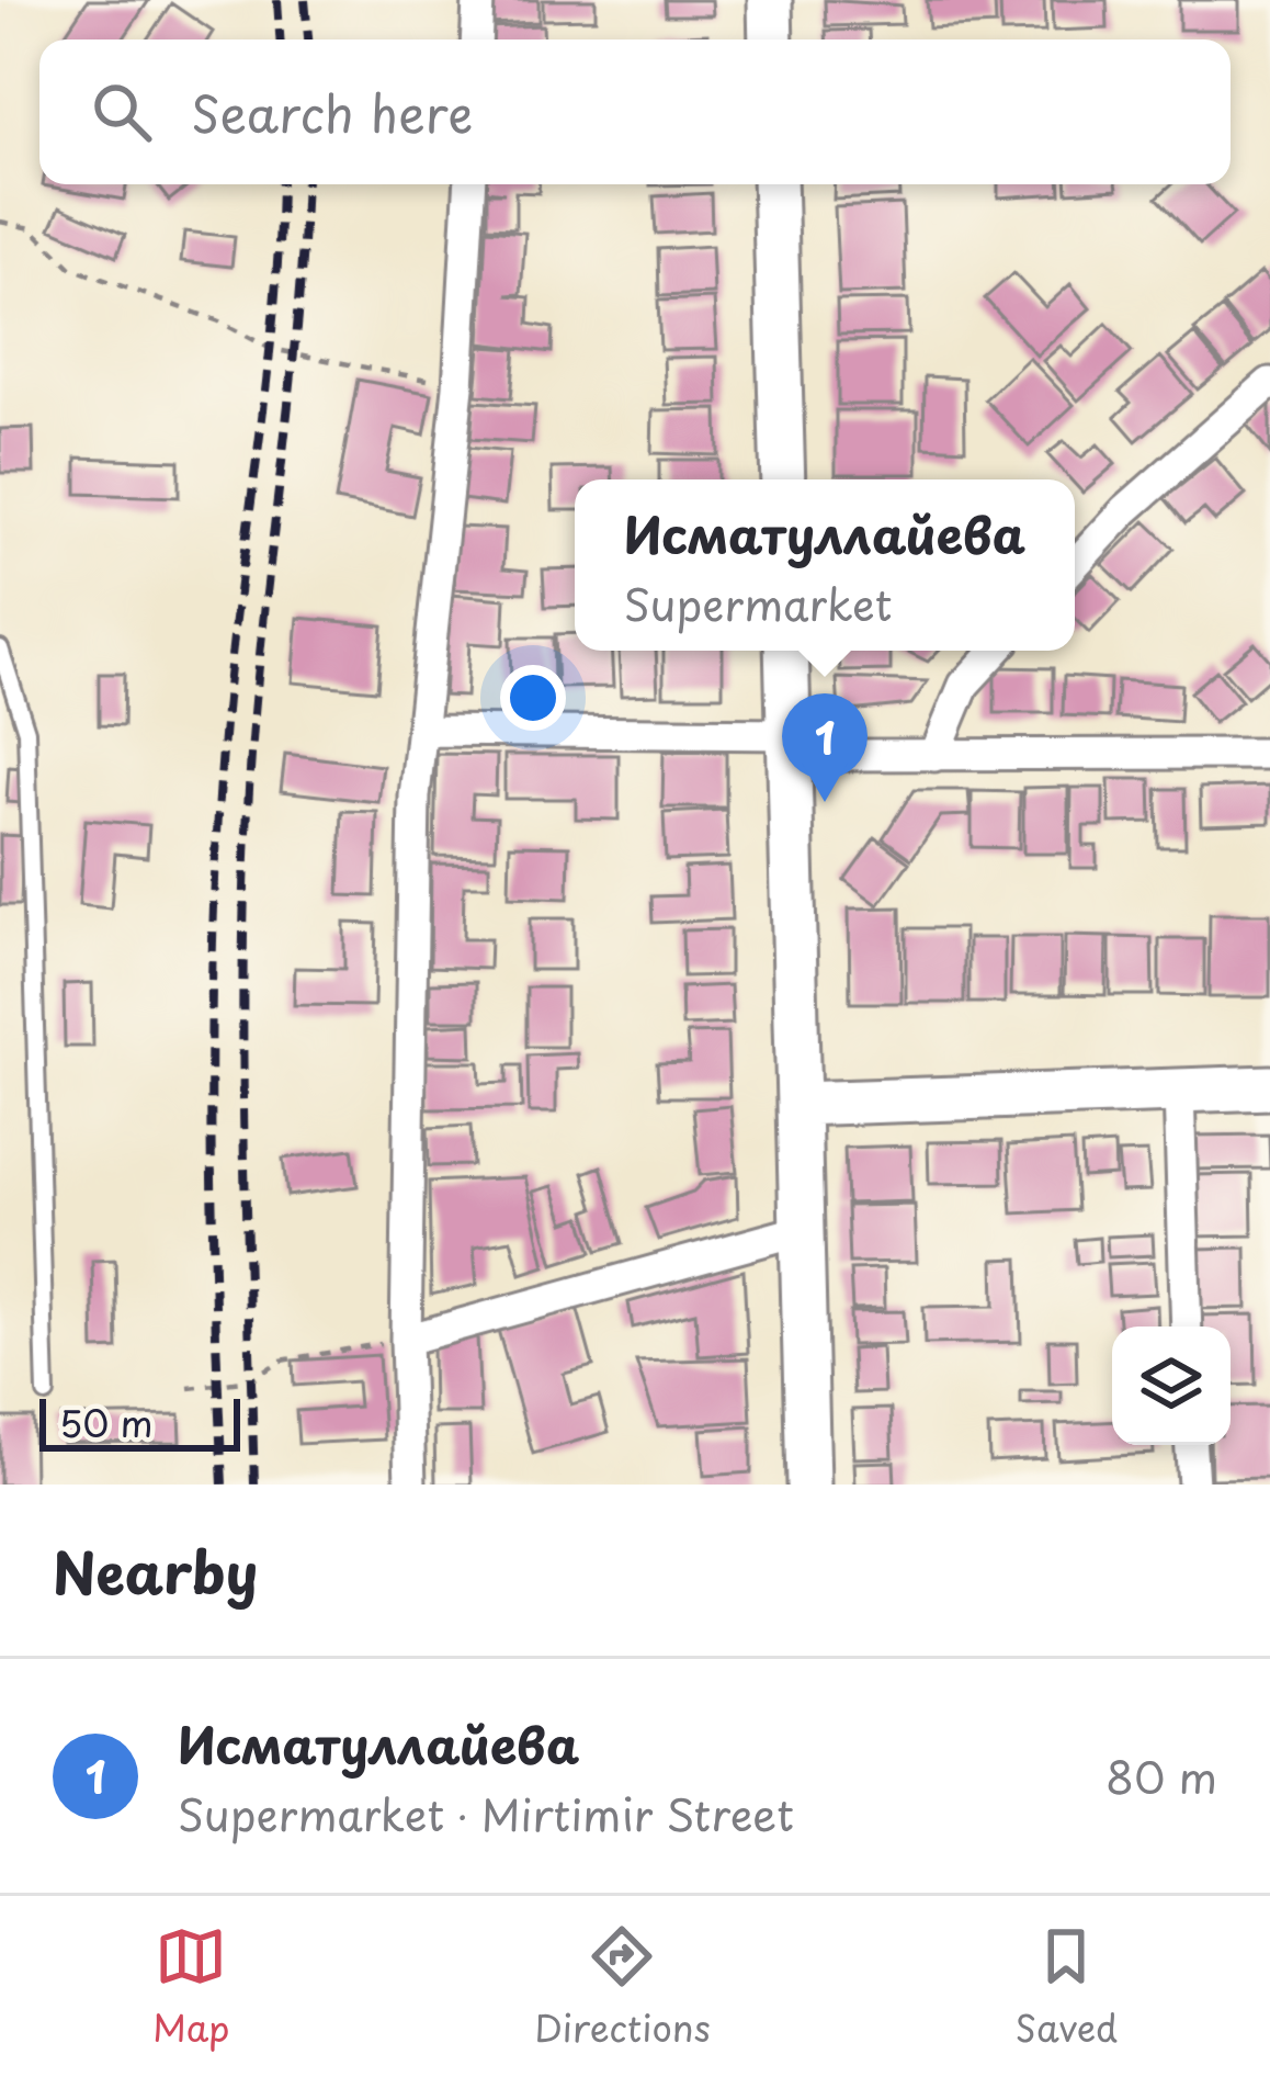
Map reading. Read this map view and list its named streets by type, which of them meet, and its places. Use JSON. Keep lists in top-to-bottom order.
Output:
{
  "scale_bar": "50 m",
  "page": {
    "search": "Search here",
    "popup": ["Исматуллайева", "Supermarket"],
    "pins": "1",
    "scale": "50 m",
    "heading": "Nearby",
    "list": [
      {
        "mark": "1",
        "name": "Исматуллайева",
        "note": "Supermarket · Mirtimir Street",
        "value": "80 m"
      }
    ],
    "nav": ["Map", "Directions", "Saved"]
  }
}
